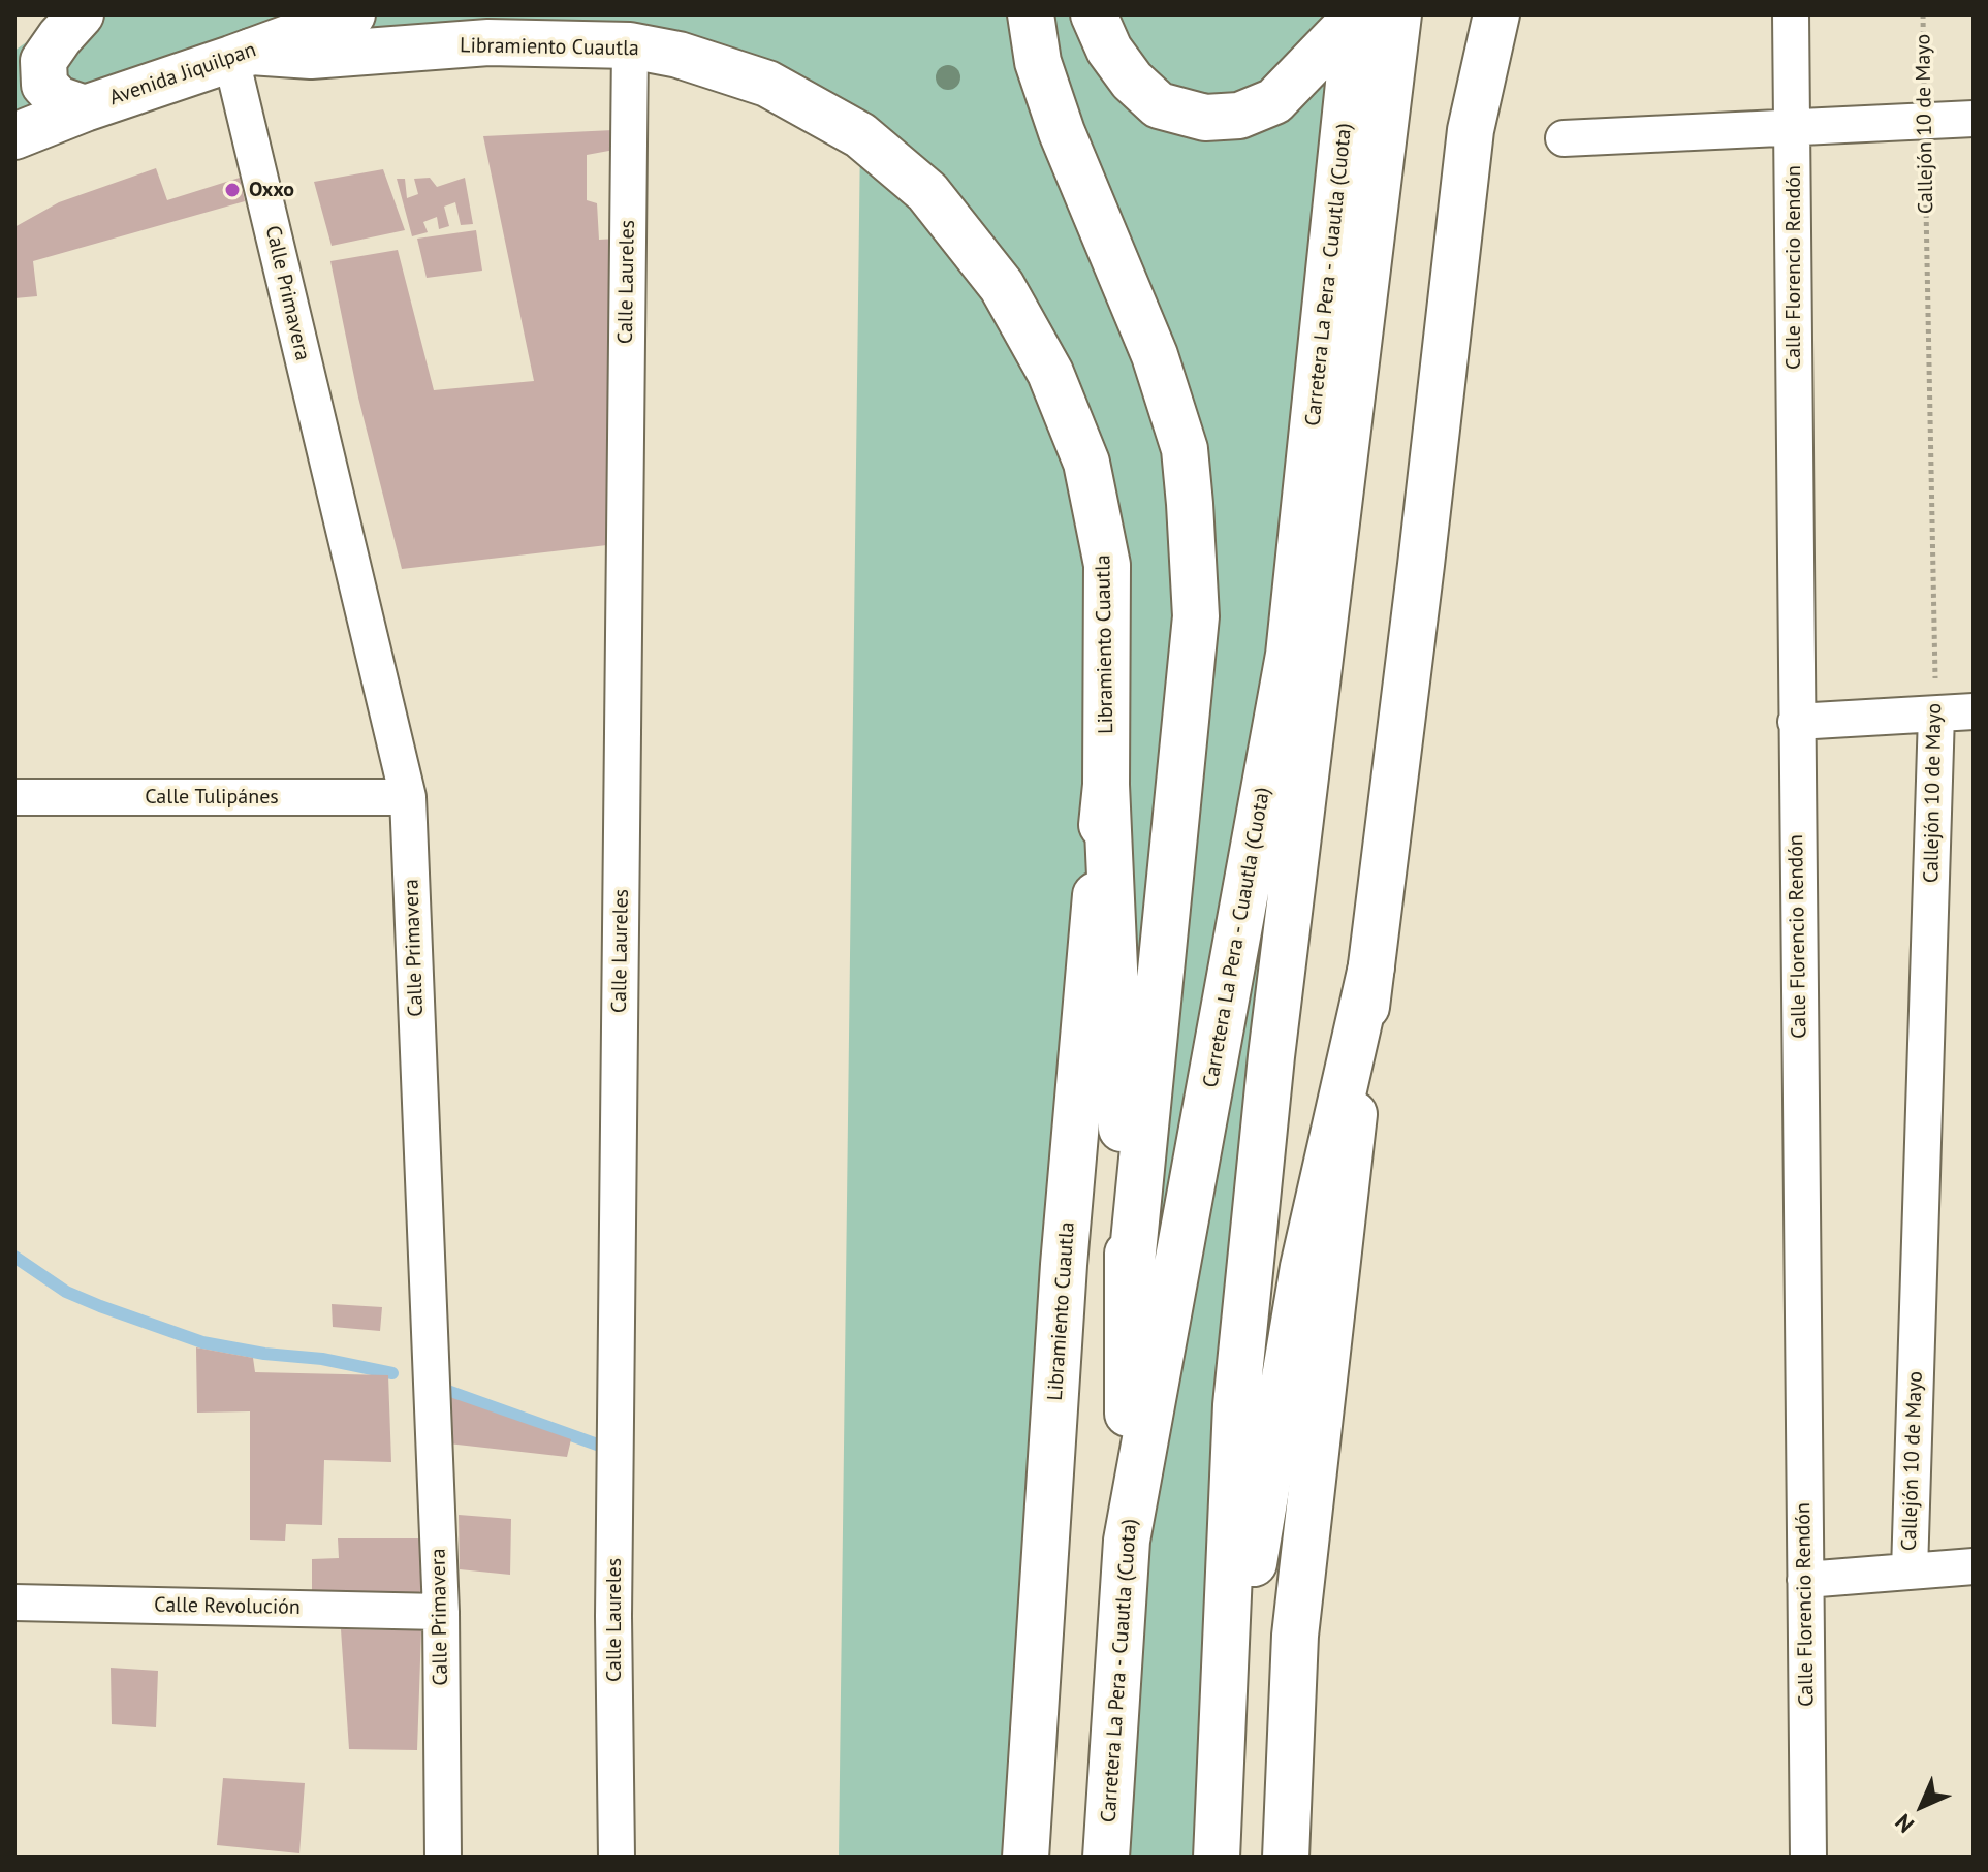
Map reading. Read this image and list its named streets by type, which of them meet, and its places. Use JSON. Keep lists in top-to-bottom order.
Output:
{
  "streets": {
    "main road": ["Libramiento Cuautla", "Avenida Jiquilpan", "Carretera La Pera - Cuautla (Cuota)"],
    "street": [
      "Callejón 10 de Mayo",
      "Calle Florencio Rendón",
      "Calle Laureles",
      "Calle Primavera",
      "Calle Tulipánes",
      "Calle Revolución"
    ]
  },
  "crossings": [
    ["Libramiento Cuautla", "Avenida Jiquilpan"],
    ["Libramiento Cuautla", "Calle Laureles"],
    ["Libramiento Cuautla", "Calle Primavera"],
    ["Avenida Jiquilpan", "Calle Primavera"],
    ["Calle Primavera", "Calle Tulipánes"],
    ["Calle Primavera", "Calle Revolución"]
  ],
  "places": ["Oxxo"],
  "north": "bottom left"
}
